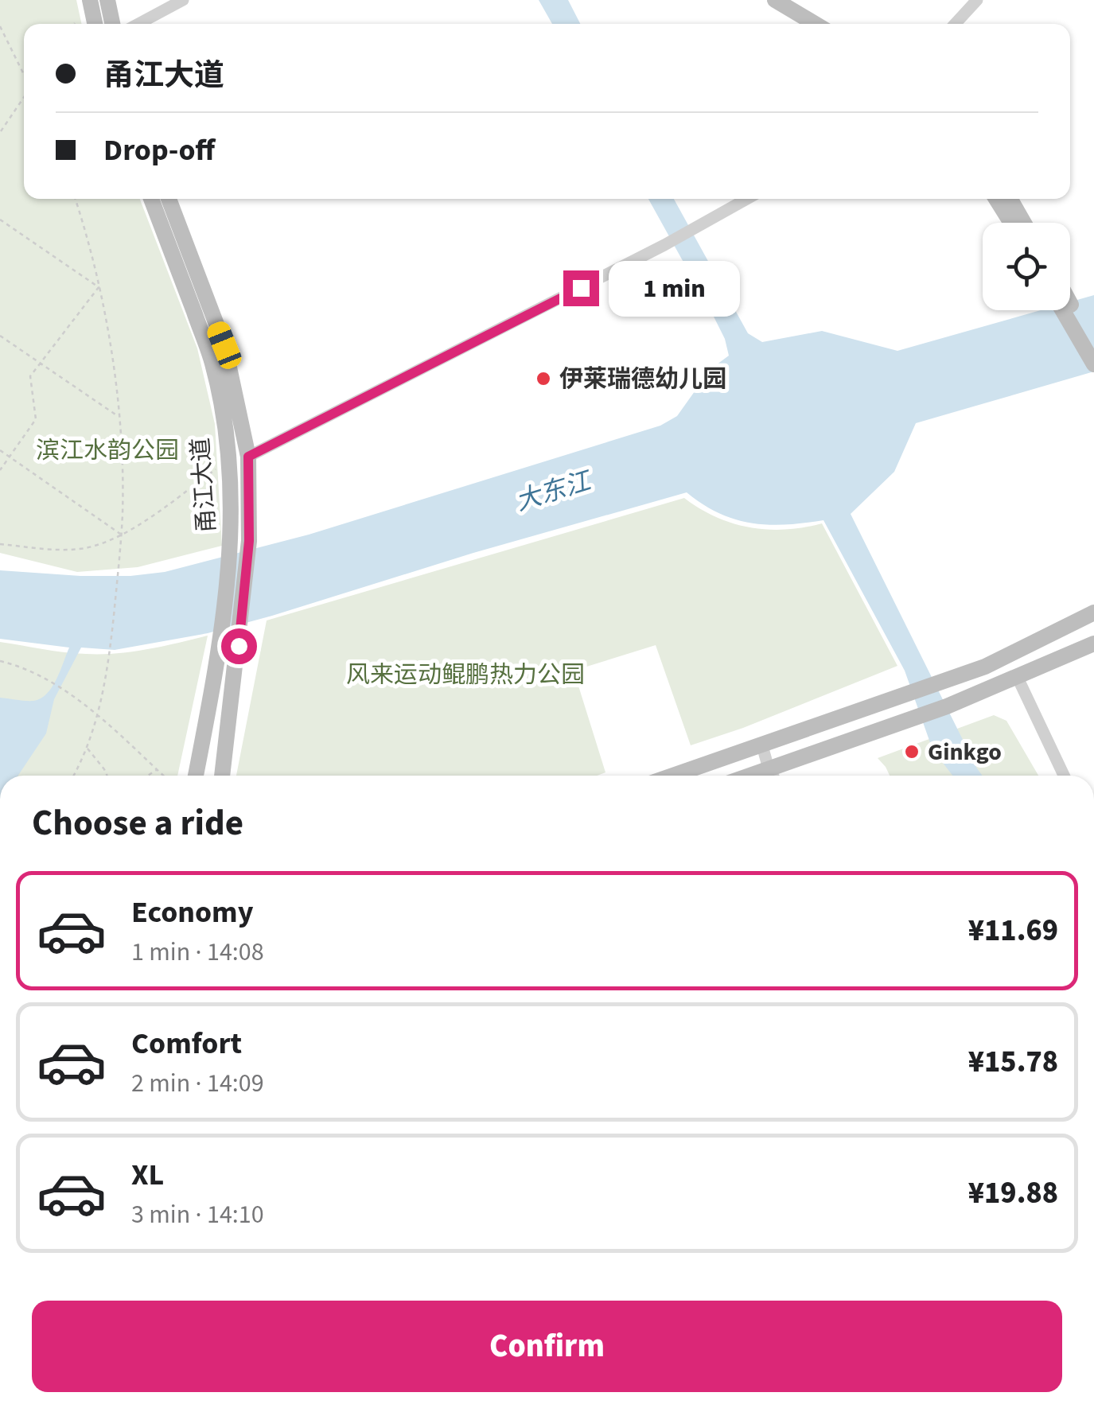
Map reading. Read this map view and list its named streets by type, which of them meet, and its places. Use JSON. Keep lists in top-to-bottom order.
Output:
{
  "streets": {
    "main road": ["甬江大道"]
  },
  "water": ["大东江"],
  "parks": ["滨江水韵公园", "风来运动鲲鹏热力公园"],
  "places": ["伊莱瑞德幼儿园", "Ginkgo"],
  "page": {
    "banner": ["甬江大道", "Drop-off"],
    "bubble": "1 min",
    "heading": "Choose a ride",
    "list": [
      {
        "name": "Economy",
        "note": "1 min · 14:08",
        "value": "¥11.69"
      },
      {
        "name": "Comfort",
        "note": "2 min · 14:09",
        "value": "¥15.78"
      },
      {
        "name": "XL",
        "note": "3 min · 14:10",
        "value": "¥19.88"
      }
    ],
    "buttons": "Confirm"
  }
}
